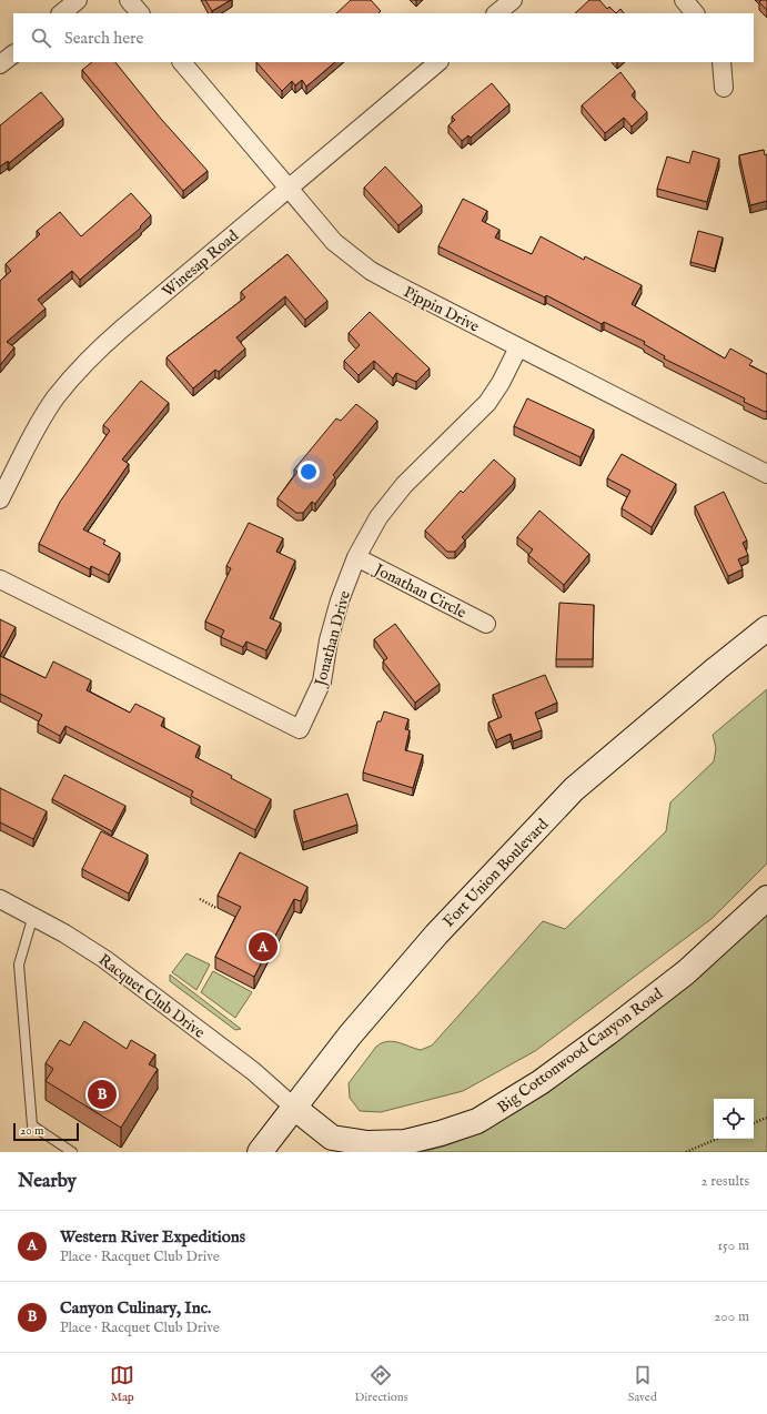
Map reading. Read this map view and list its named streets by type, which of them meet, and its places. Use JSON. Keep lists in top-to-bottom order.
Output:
{
  "streets": {
    "main road": ["Fort Union Boulevard", "Big Cottonwood Canyon Road"],
    "street": [
      "Winesap Road",
      "Pippin Drive",
      "Jonathan Circle",
      "Jonathan Drive",
      "Racquet Club Drive"
    ]
  },
  "crossings": [
    ["Winesap Road", "Pippin Drive"],
    ["Pippin Drive", "Jonathan Drive"],
    ["Jonathan Circle", "Jonathan Drive"],
    ["Fort Union Boulevard", "Racquet Club Drive"],
    ["Fort Union Boulevard", "Big Cottonwood Canyon Road"],
    ["Racquet Club Drive", "Big Cottonwood Canyon Road"]
  ],
  "scale_bar": "20 m",
  "page": {
    "search": "Search here",
    "pins": ["A", "B"],
    "scale": "20 m",
    "heading": ["Nearby", "2 results"],
    "list": [
      {
        "mark": "A",
        "name": "Western River Expeditions",
        "note": "Place · Racquet Club Drive",
        "value": "150 m"
      },
      {
        "mark": "B",
        "name": "Canyon Culinary, Inc.",
        "note": "Place · Racquet Club Drive",
        "value": "200 m"
      }
    ],
    "nav": ["Map", "Directions", "Saved"]
  }
}
